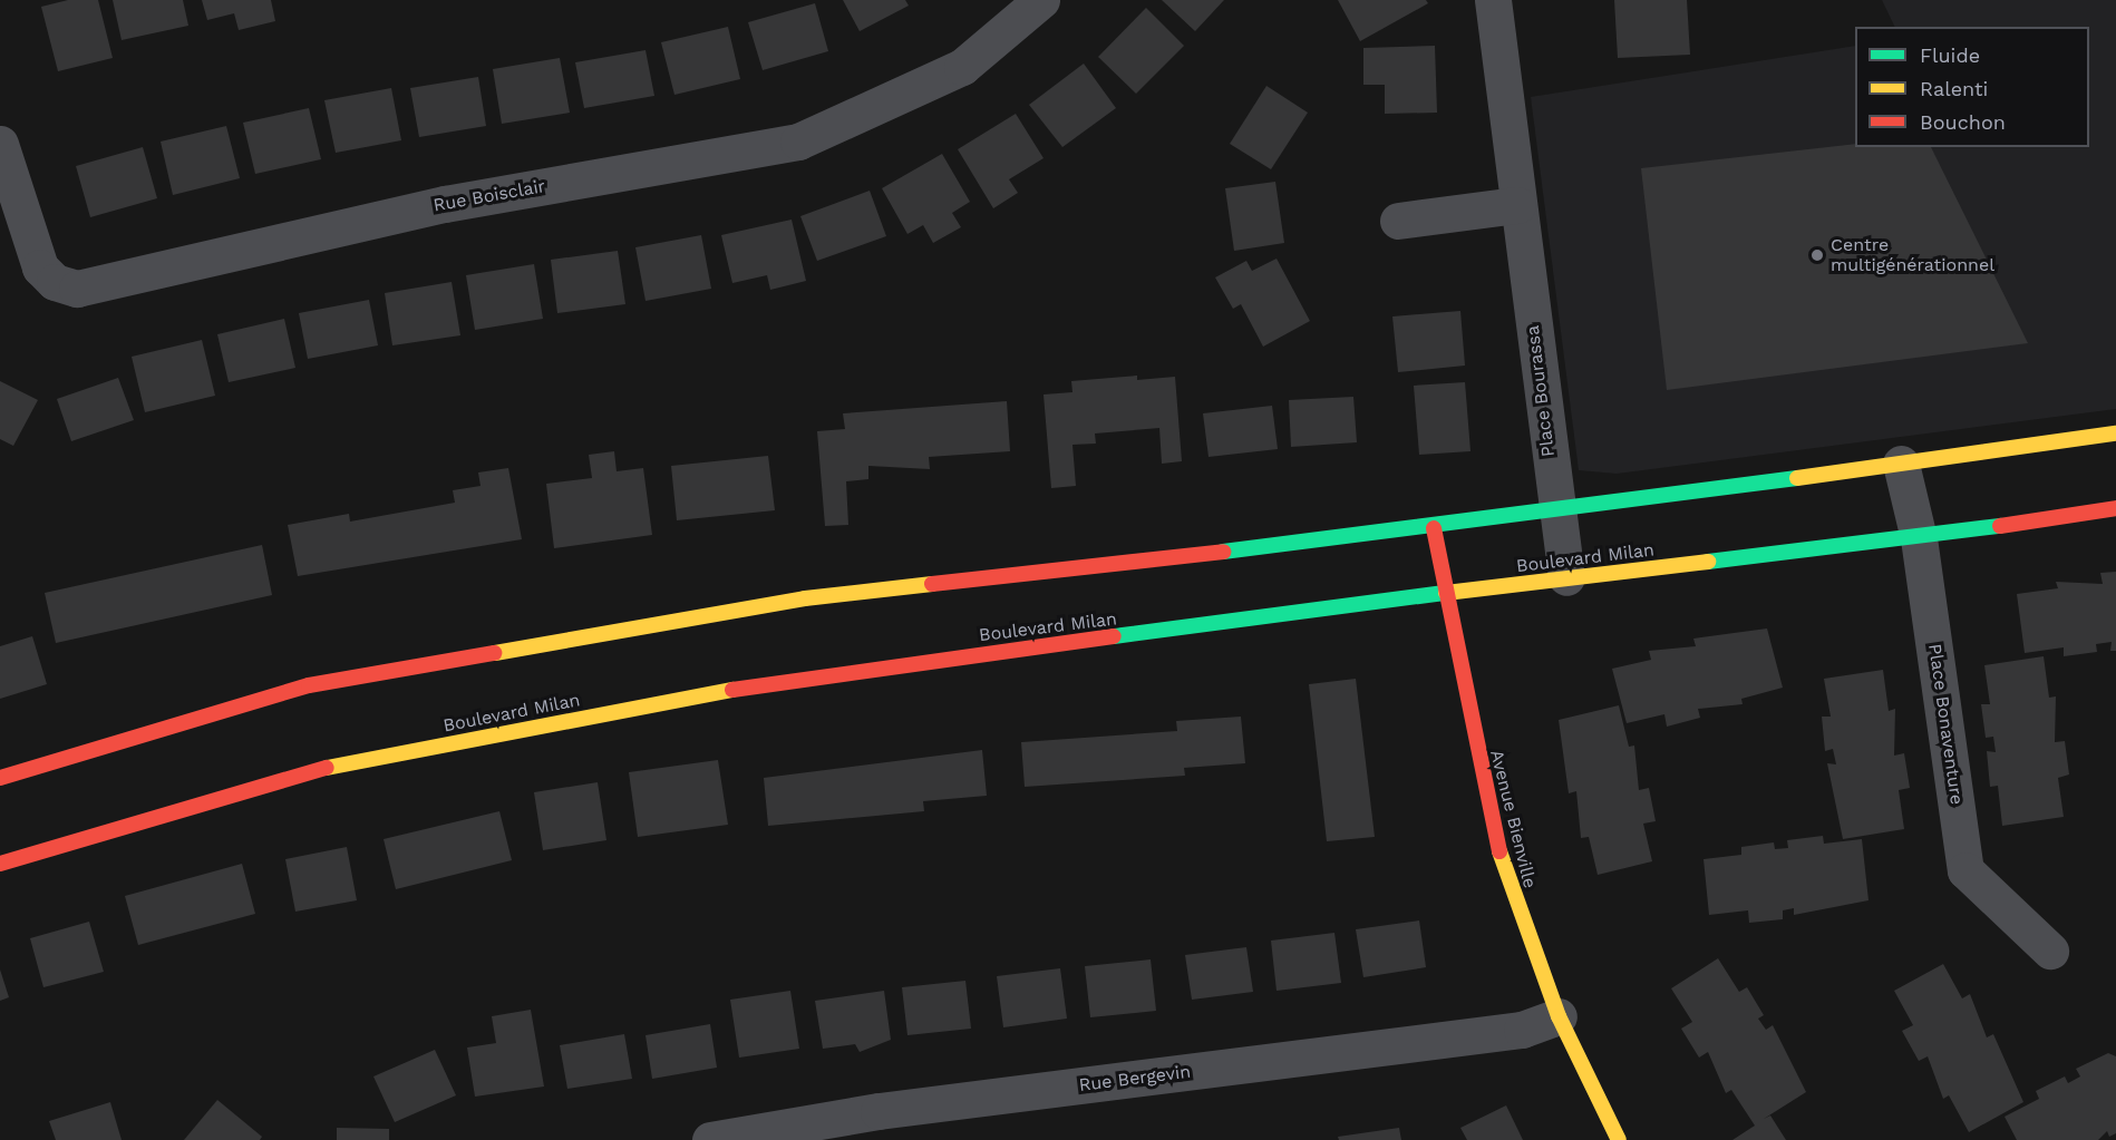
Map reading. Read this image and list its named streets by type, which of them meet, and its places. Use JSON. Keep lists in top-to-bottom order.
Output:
{
  "streets": {
    "main road": ["Boulevard Milan", "Avenue Bienville"],
    "street": [
      "Rue Boisclair",
      "Place Bourassa",
      "Place Bonaventure",
      "Rue Bergevin"
    ]
  },
  "crossings": [
    ["Place Bourassa", "Boulevard Milan"],
    ["Boulevard Milan", "Place Bonaventure"],
    ["Boulevard Milan", "Avenue Bienville"],
    ["Avenue Bienville", "Rue Bergevin"]
  ],
  "places": ["Centre multigénérationnel"],
  "legend": ["Fluide", "Ralenti", "Bouchon"]
}
